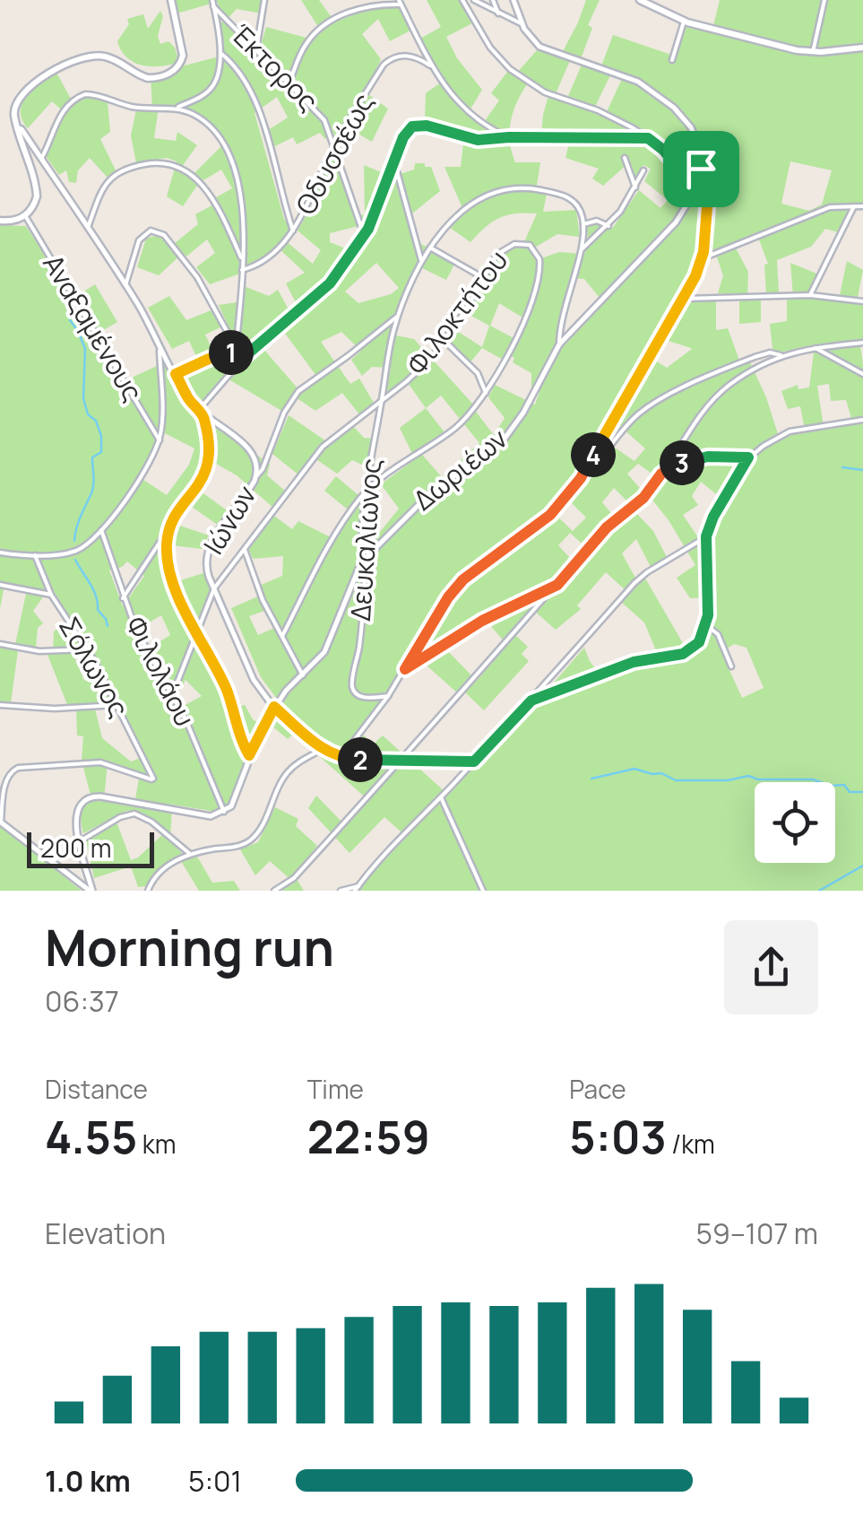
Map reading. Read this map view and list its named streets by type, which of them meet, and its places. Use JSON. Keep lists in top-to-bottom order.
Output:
{
  "streets": {
    "street": [
      "Έκτορος",
      "Οδυσσέως",
      "Φιλοκτήτου",
      "Αναξαμένους",
      "Δωριέων",
      "Ιώνων",
      "Δευκαλίωνος",
      "Σόλωνος",
      "Φιλολάου"
    ]
  },
  "crossings": [
    ["Έκτορος", "Οδυσσέως"],
    ["Φιλοκτήτου", "Ιώνων"],
    ["Φιλοκτήτου", "Δευκαλίωνος"],
    ["Φιλοκτήτου", "Φιλολάου"],
    ["Δωριέων", "Ιώνων"],
    ["Δωριέων", "Δευκαλίωνος"],
    ["Δωριέων", "Φιλολάου"]
  ],
  "scale_bar": "200 m",
  "page": {
    "pins": [
      "1",
      "4",
      "3",
      "2"
    ],
    "scale": "200 m",
    "heading": ["Morning run", "06:37"],
    "stats": [
      ["Distance", "4.55 km"],
      ["Time", "22:59"],
      ["Pace", "5:03 /km"]
    ],
    "chart": ["Elevation", "59–107 m"],
    "list": [
      {
        "name": "1.0 km",
        "note": "5:01"
      }
    ]
  }
}
